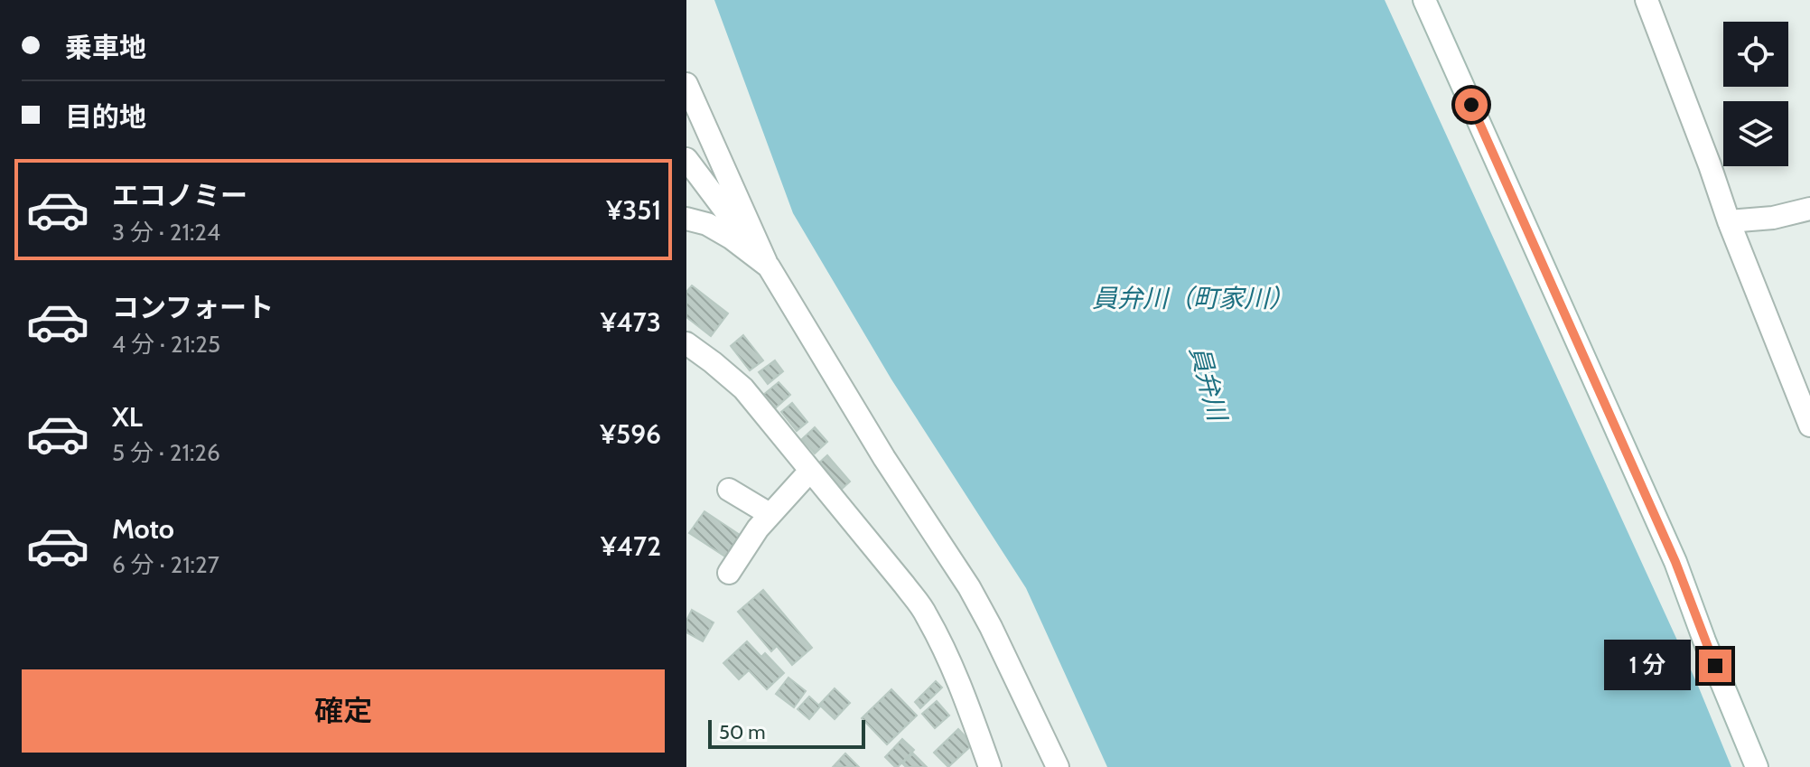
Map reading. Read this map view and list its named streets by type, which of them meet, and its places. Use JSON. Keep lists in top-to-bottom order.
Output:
{
  "water": ["員弁川（町家川）", "員弁川"],
  "scale_bar": "50 m",
  "page": {
    "banner": ["乗車地", "目的地"],
    "list": [
      {
        "name": "エコノミー",
        "note": "3 分 · 21:24",
        "value": "¥351"
      },
      {
        "name": "コンフォート",
        "note": "4 分 · 21:25",
        "value": "¥473"
      },
      {
        "name": "XL",
        "note": "5 分 · 21:26",
        "value": "¥596"
      },
      {
        "name": "Moto",
        "note": "6 分 · 21:27",
        "value": "¥472"
      }
    ],
    "bubble": "1 分",
    "buttons": "確定",
    "scale": "50 m"
  }
}
